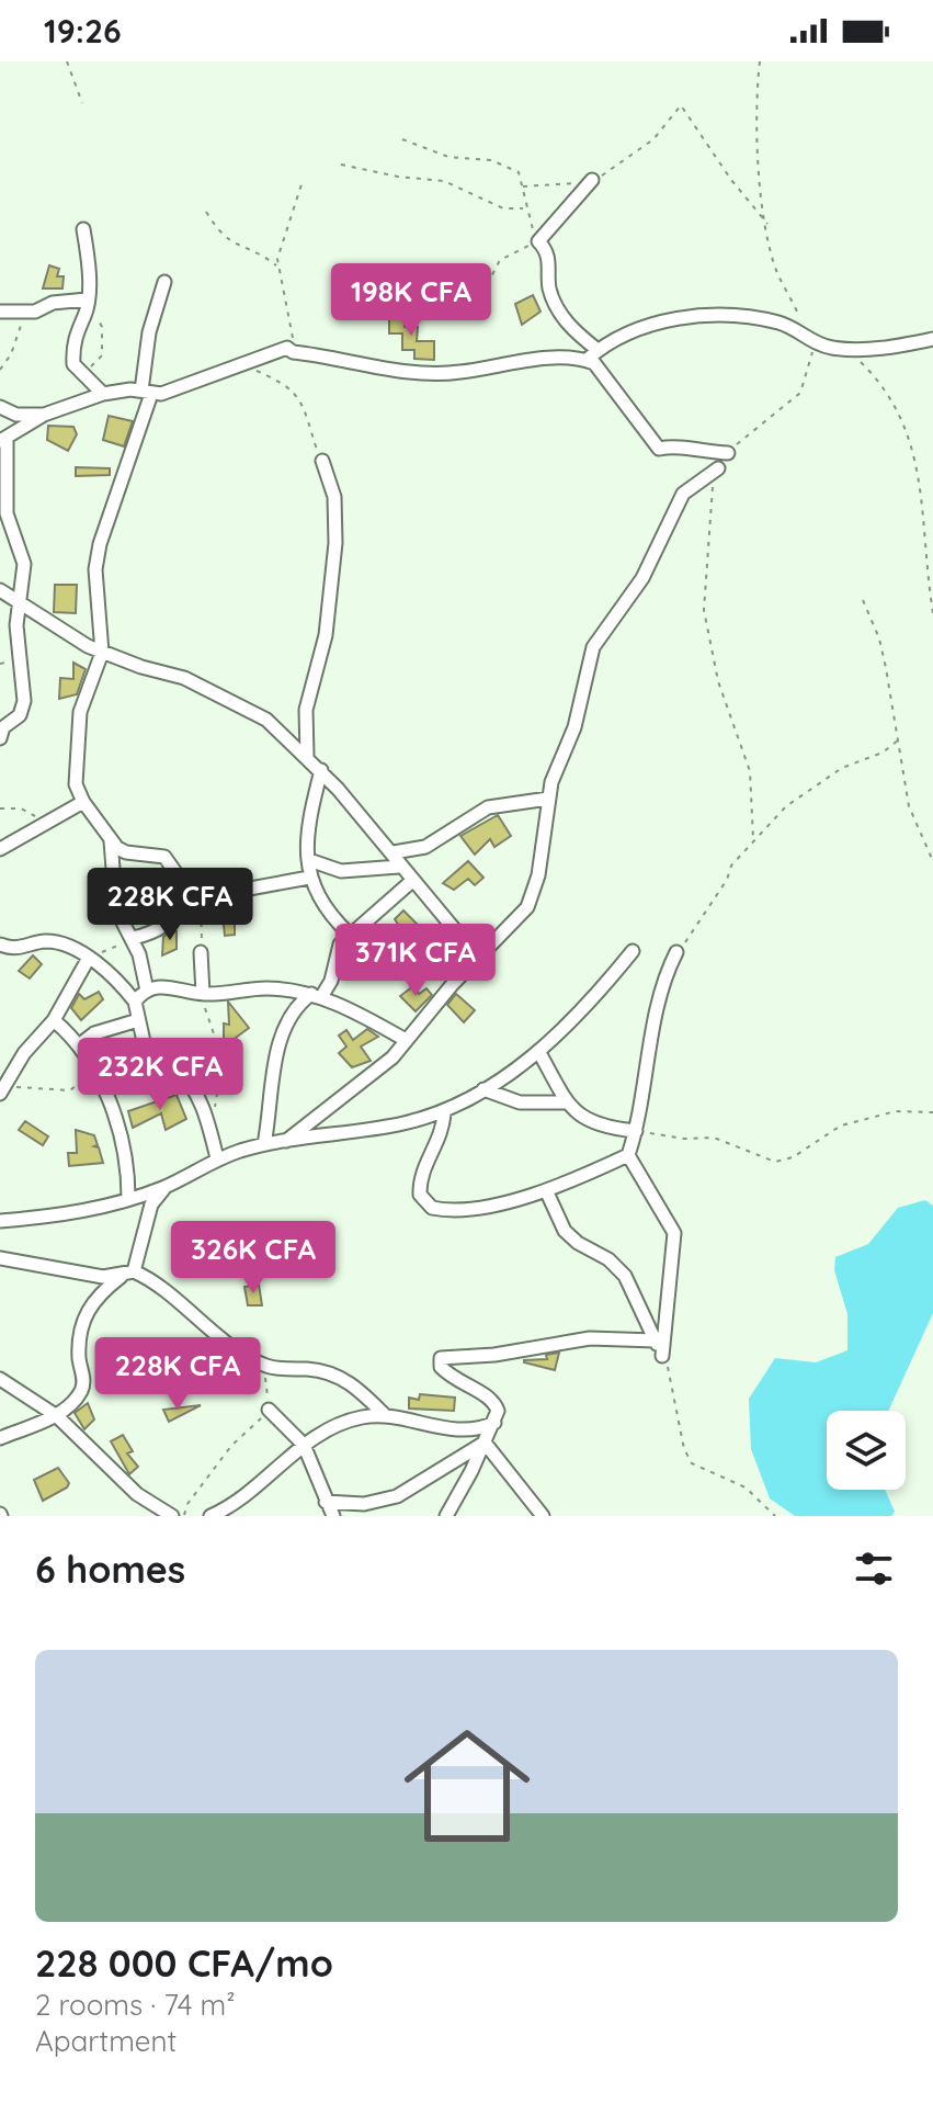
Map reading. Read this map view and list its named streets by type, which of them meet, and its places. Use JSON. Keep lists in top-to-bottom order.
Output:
{
  "page": {
    "status": "19:26",
    "price": [
      "198K CFA",
      "228K CFA",
      "371K CFA",
      "232K CFA",
      "326K CFA",
      "228K CFA"
    ],
    "heading": "6 homes",
    "list": [
      {
        "name": "228 000 CFA/mo",
        "note": "2 rooms · 74 m² · Apartment"
      }
    ]
  }
}
